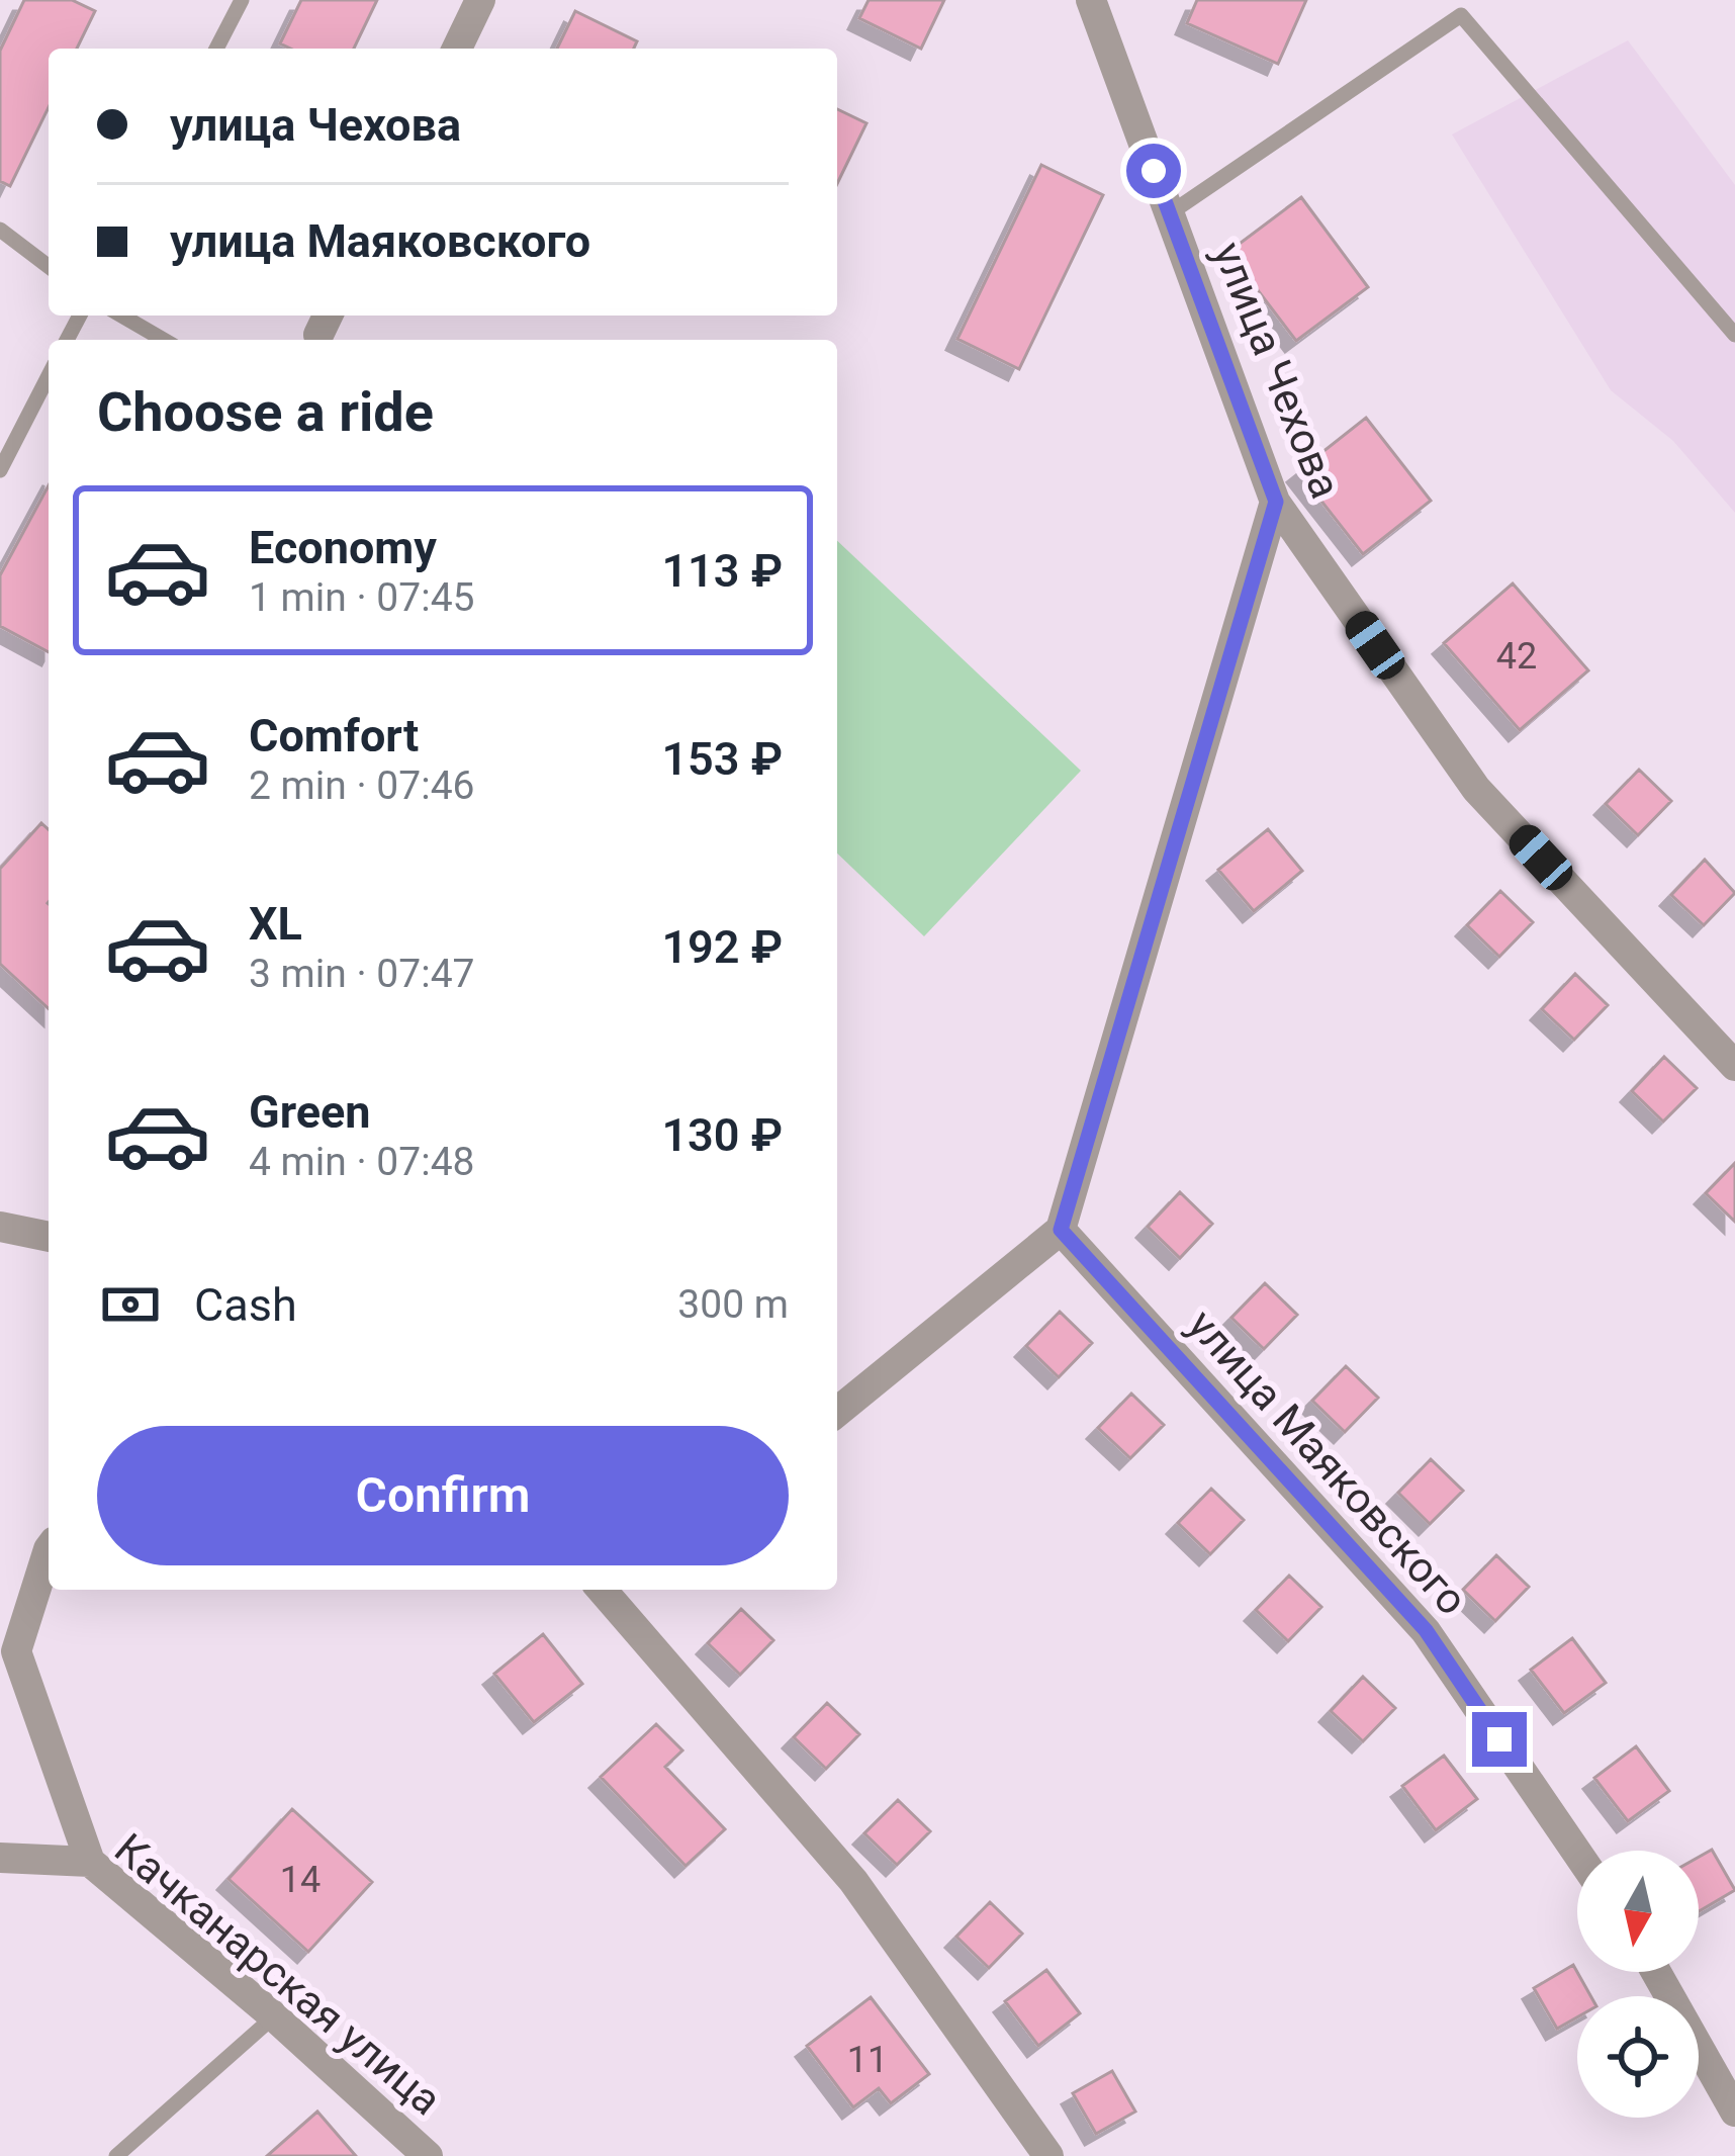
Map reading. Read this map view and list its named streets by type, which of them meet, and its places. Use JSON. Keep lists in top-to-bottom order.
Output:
{
  "streets": {
    "street": ["улица Чехова", "улица Маяковского", "Качканарская улица"]
  },
  "house_numbers": ["42", "14", "11"],
  "north": "bottom",
  "page": {
    "banner": ["улица Чехова", "улица Маяковского"],
    "heading": "Choose a ride",
    "list": [
      {
        "name": "Economy",
        "note": "1 min · 07:45",
        "value": "113 ₽"
      },
      {
        "name": "Comfort",
        "note": "2 min · 07:46",
        "value": "153 ₽"
      },
      {
        "name": "XL",
        "note": "3 min · 07:47",
        "value": "192 ₽"
      },
      {
        "name": "Green",
        "note": "4 min · 07:48",
        "value": "130 ₽"
      }
    ],
    "pay": ["Cash", "300 m"],
    "buttons": "Confirm"
  }
}
